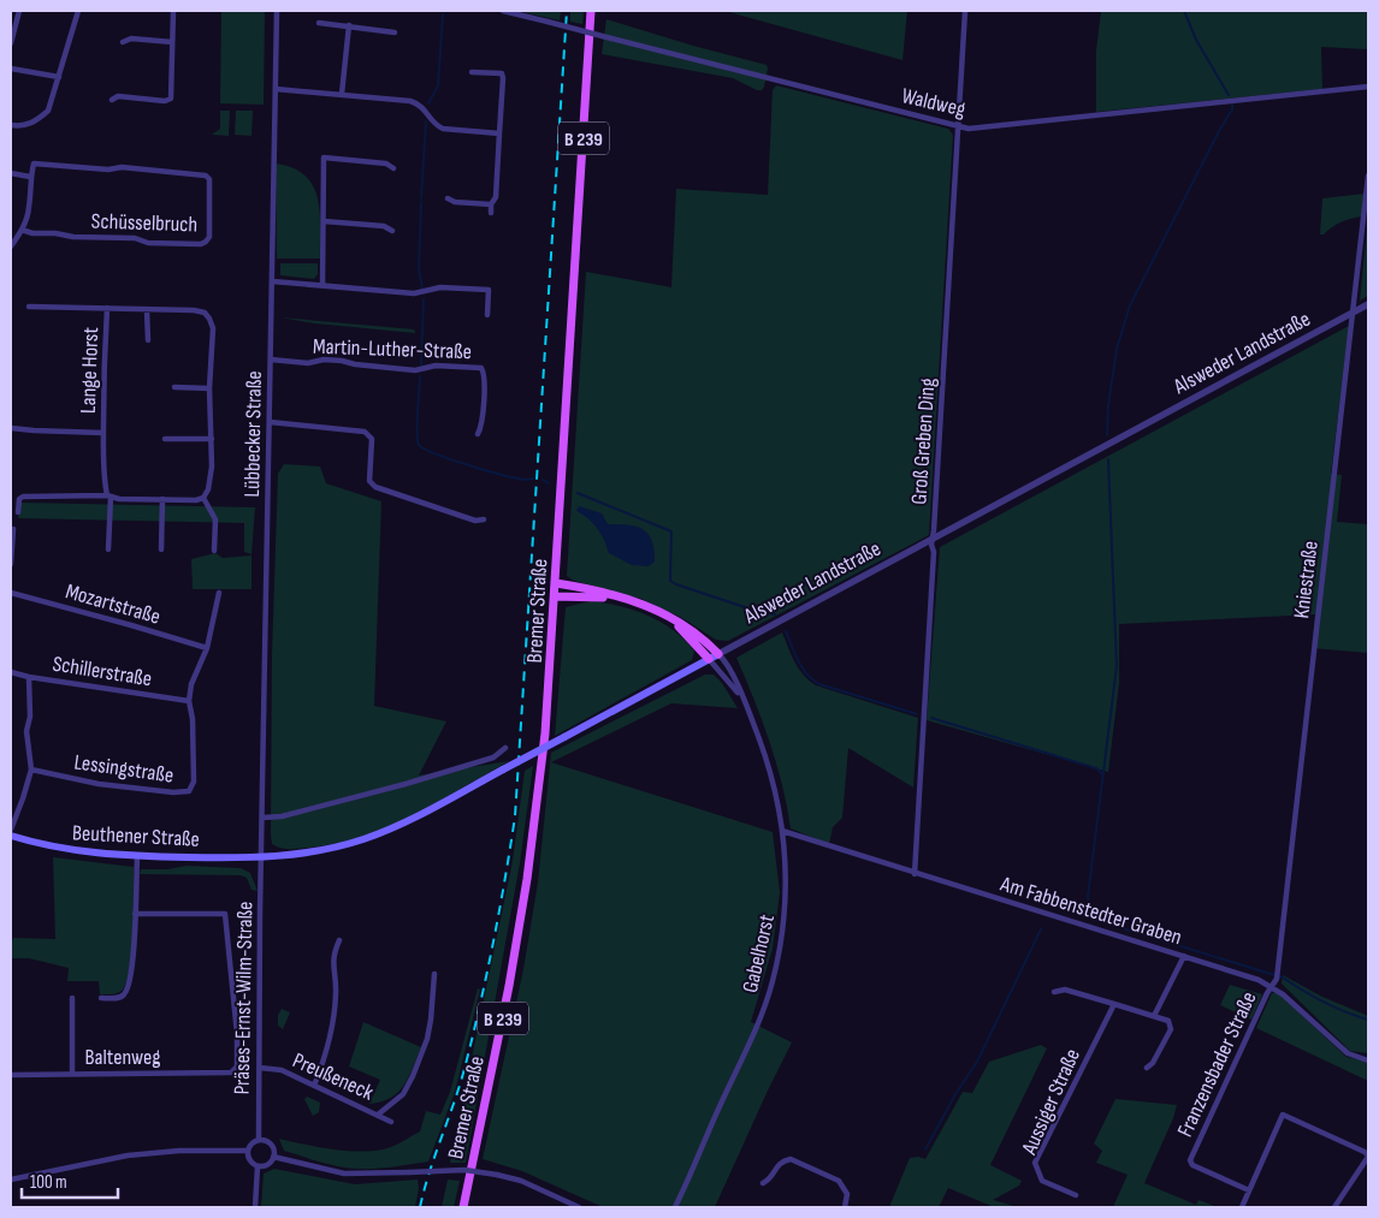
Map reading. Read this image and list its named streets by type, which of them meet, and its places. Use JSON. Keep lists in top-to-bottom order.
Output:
{
  "streets": {
    "main road": [
      "B 239",
      "Alsweder Landstraße",
      "Bremer Straße",
      "Beuthener Straße"
    ],
    "street": [
      "Waldweg",
      "Schüsselbruch",
      "Martin-Luther-Straße",
      "Lange Horst",
      "Lübbecker Straße",
      "Groß Greben Ding",
      "Kniestraße",
      "Mozartstraße",
      "Schillerstraße",
      "Lessingstraße",
      "Am Fabbenstedter Graben",
      "Gabelhorst",
      "Präses-Ernst-Wilm-Straße",
      "Baltenweg",
      "Franzensbader Straße",
      "Preußeneck",
      "Aussiger Straße"
    ]
  },
  "crossings": [
    ["Waldweg", "Groß Greben Ding"],
    ["Martin-Luther-Straße", "Lübbecker Straße"],
    ["Alsweder Landstraße", "Lübbecker Straße"],
    ["Alsweder Landstraße", "Groß Greben Ding"],
    ["Alsweder Landstraße", "Kniestraße"],
    ["Alsweder Landstraße", "Beuthener Straße"],
    ["Alsweder Landstraße", "Gabelhorst"],
    ["Alsweder Landstraße", "Präses-Ernst-Wilm-Straße"],
    ["Lübbecker Straße", "Beuthener Straße"],
    ["Lübbecker Straße", "Präses-Ernst-Wilm-Straße"],
    ["Groß Greben Ding", "Am Fabbenstedter Graben"],
    ["Kniestraße", "Am Fabbenstedter Graben"],
    ["Kniestraße", "Franzensbader Straße"],
    ["Mozartstraße", "Lessingstraße"],
    ["Schillerstraße", "Lessingstraße"],
    ["Beuthener Straße", "Präses-Ernst-Wilm-Straße"],
    ["Am Fabbenstedter Graben", "Gabelhorst"],
    ["Am Fabbenstedter Graben", "Franzensbader Straße"],
    ["Präses-Ernst-Wilm-Straße", "Preußeneck"]
  ],
  "scale_bar": "100 m"
}
